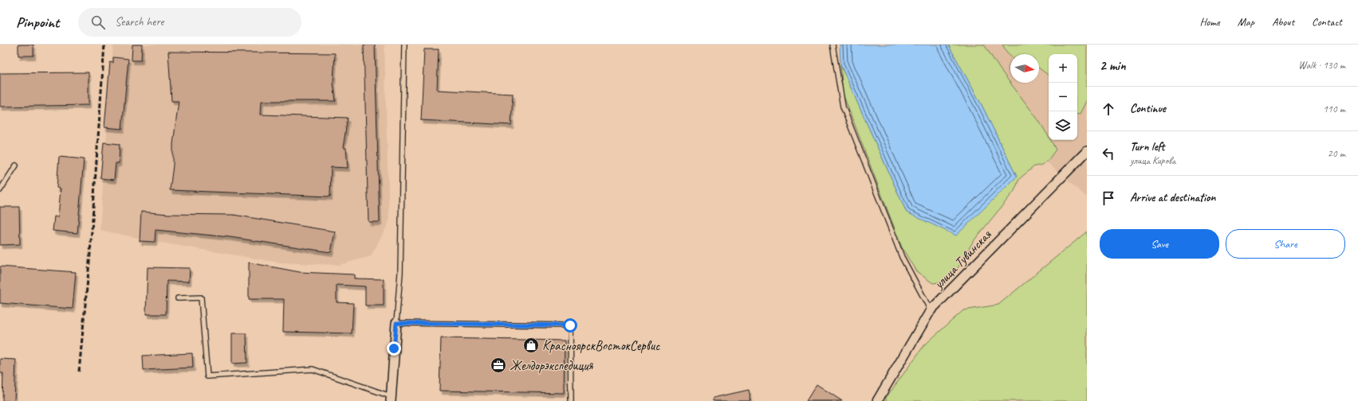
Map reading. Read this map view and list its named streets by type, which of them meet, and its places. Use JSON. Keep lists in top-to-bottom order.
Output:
{
  "streets": {
    "street": ["улица Тувинская"]
  },
  "places": {
    "shop": ["КрасноярскВостокСервис"],
    "office": ["Желдорэкспедиция"]
  },
  "north": "right",
  "page": {
    "header": "Pinpoint",
    "search": "Search here",
    "nav": [
      "Home",
      "Map",
      "About",
      "Contact"
    ],
    "heading": ["2 min", "Walk · 130 m"],
    "map_buttons": ["+", "−"],
    "list": [
      ["Continue", "110 m"],
      ["Turn left", "улица Кирова", "20 m"],
      "Arrive at destination"
    ],
    "buttons": ["Save", "Share"]
  }
}
